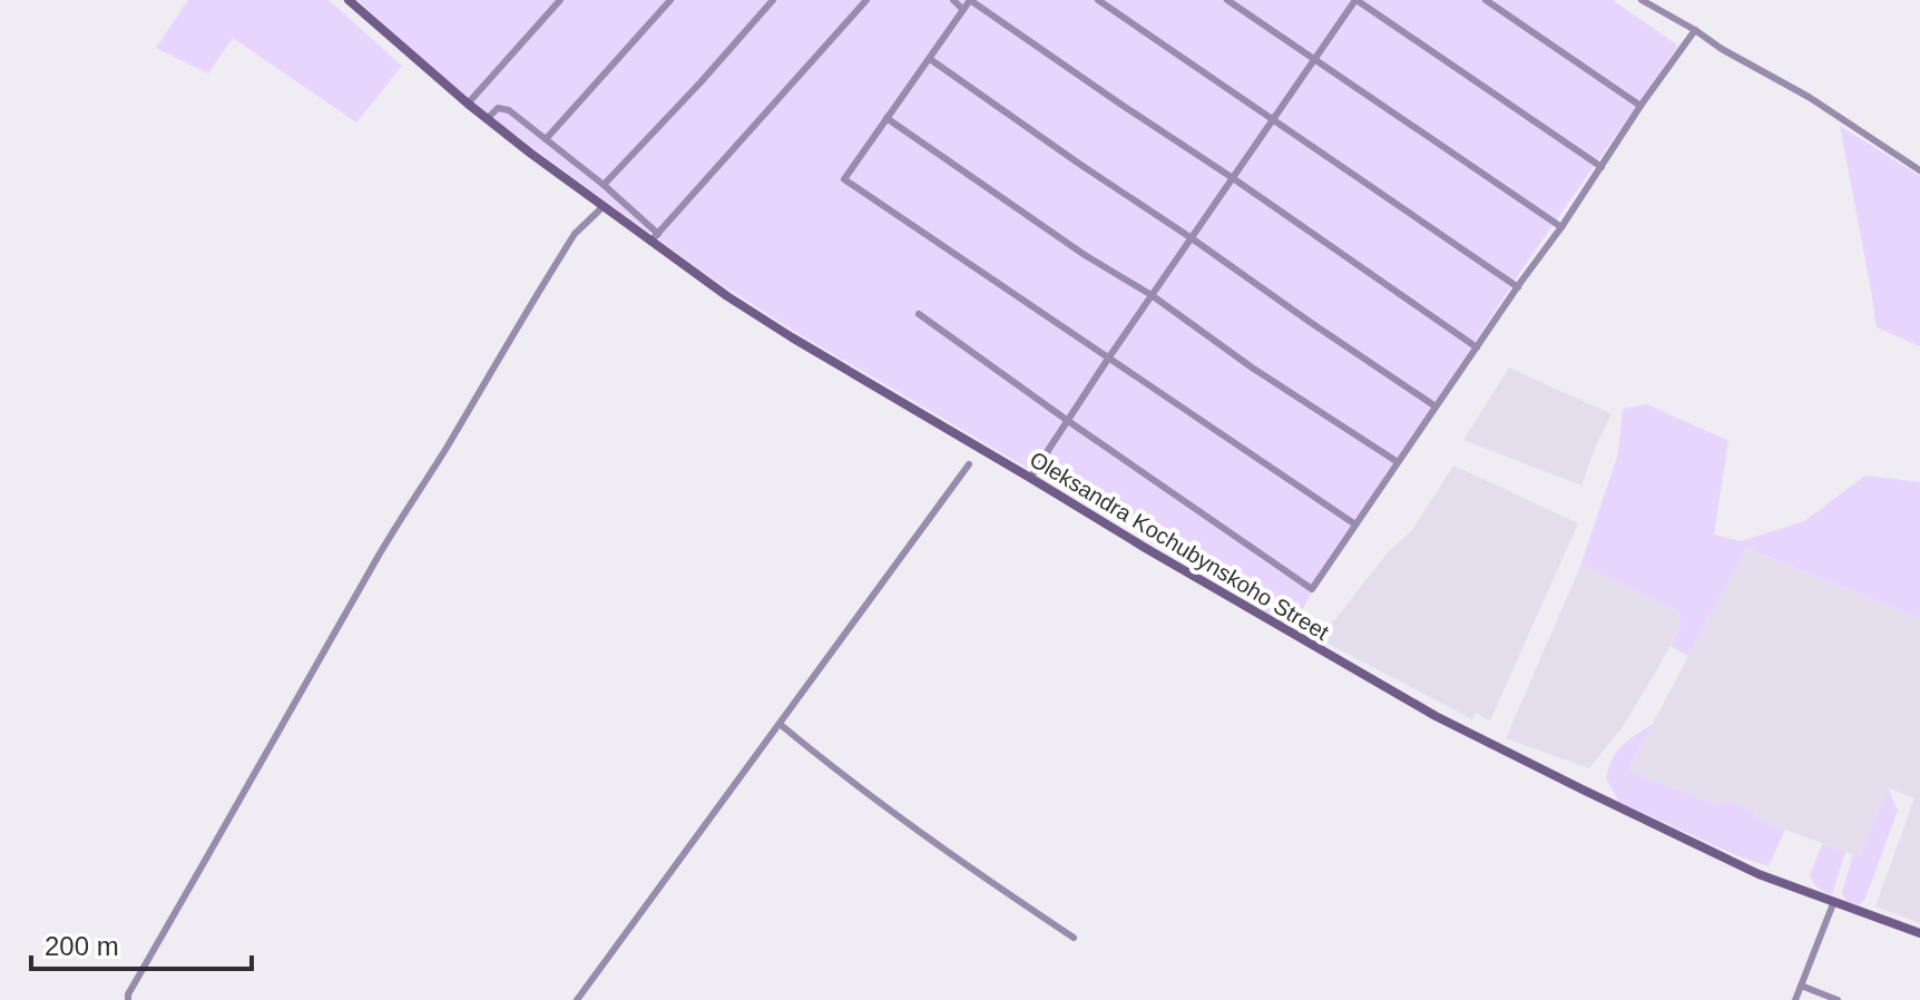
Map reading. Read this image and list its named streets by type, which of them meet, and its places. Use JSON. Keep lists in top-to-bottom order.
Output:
{
  "streets": {
    "street": ["Oleksandra Kochubynskoho Street"]
  },
  "scale_bar": "200 m"
}
